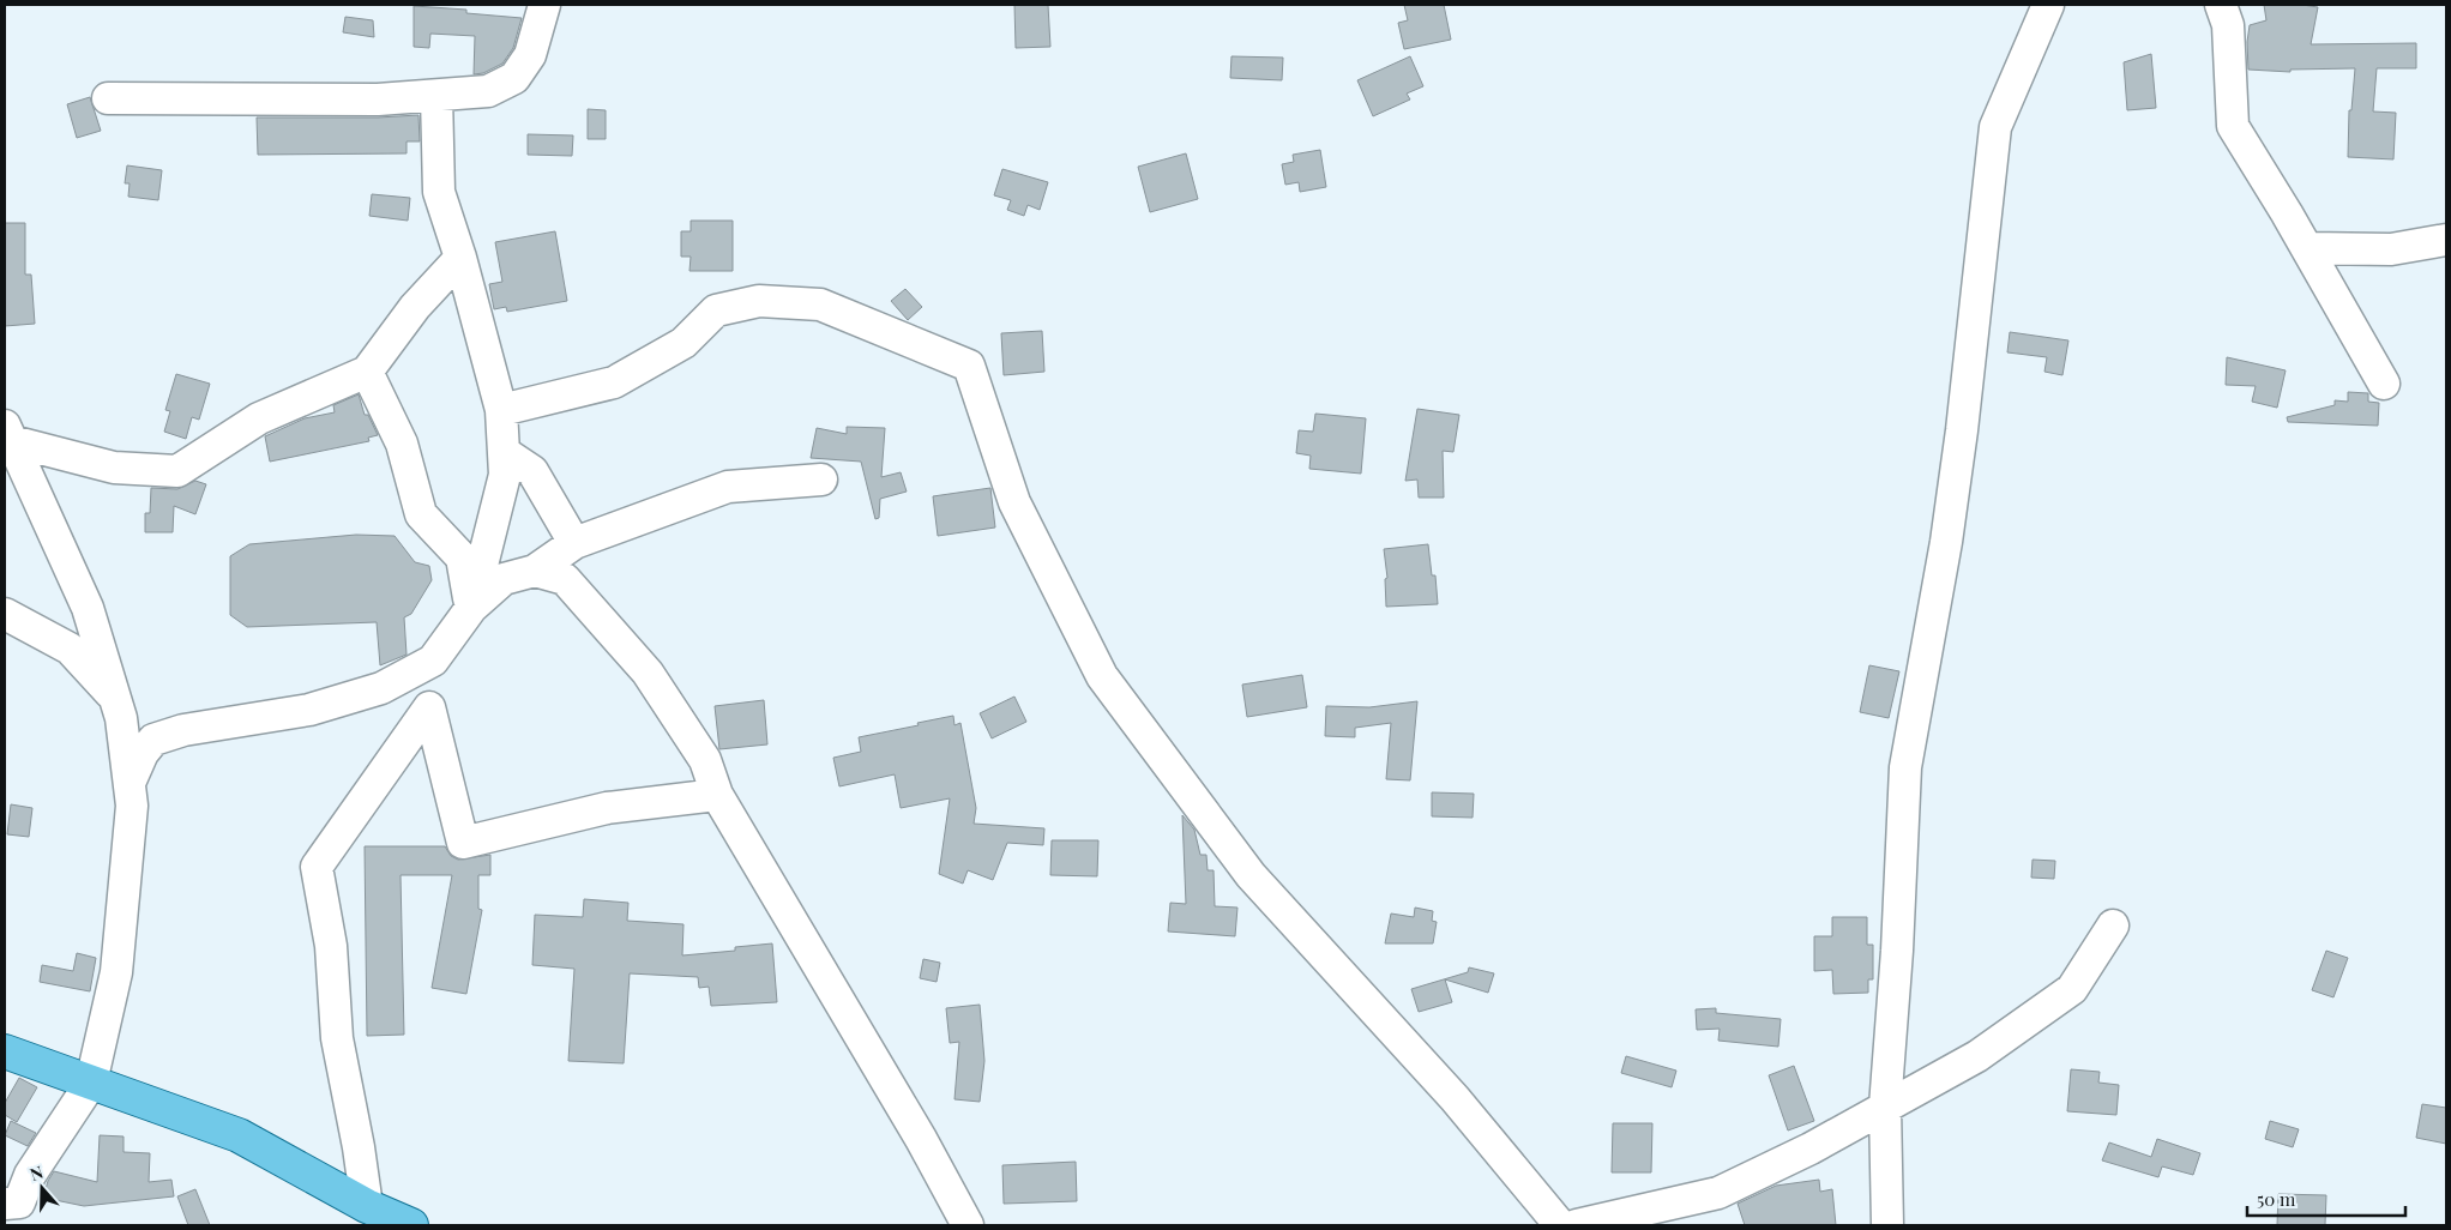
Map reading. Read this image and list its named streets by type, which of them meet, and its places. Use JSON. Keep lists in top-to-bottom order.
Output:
{
  "scale_bar": "50 m",
  "north": "top"
}
